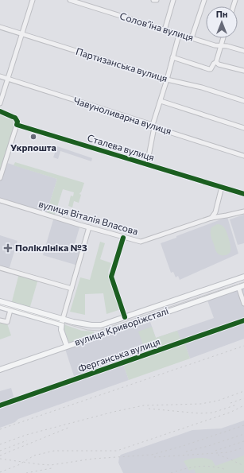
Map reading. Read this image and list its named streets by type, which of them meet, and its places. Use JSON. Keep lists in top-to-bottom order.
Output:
{
  "streets": {
    "main road": ["вулиця Криворіжсталі"],
    "street": [
      "Соловʼїна вулиця",
      "Партизанська вулиця",
      "Чавуноливарна вулиця",
      "Сталева вулиця",
      "вулиця Віталія Власова",
      "Ферганська вулиця"
    ]
  },
  "places": {
    "other": ["Укрпошта"],
    "health": ["Поліклініка №3"]
  },
  "north": "top"
}
